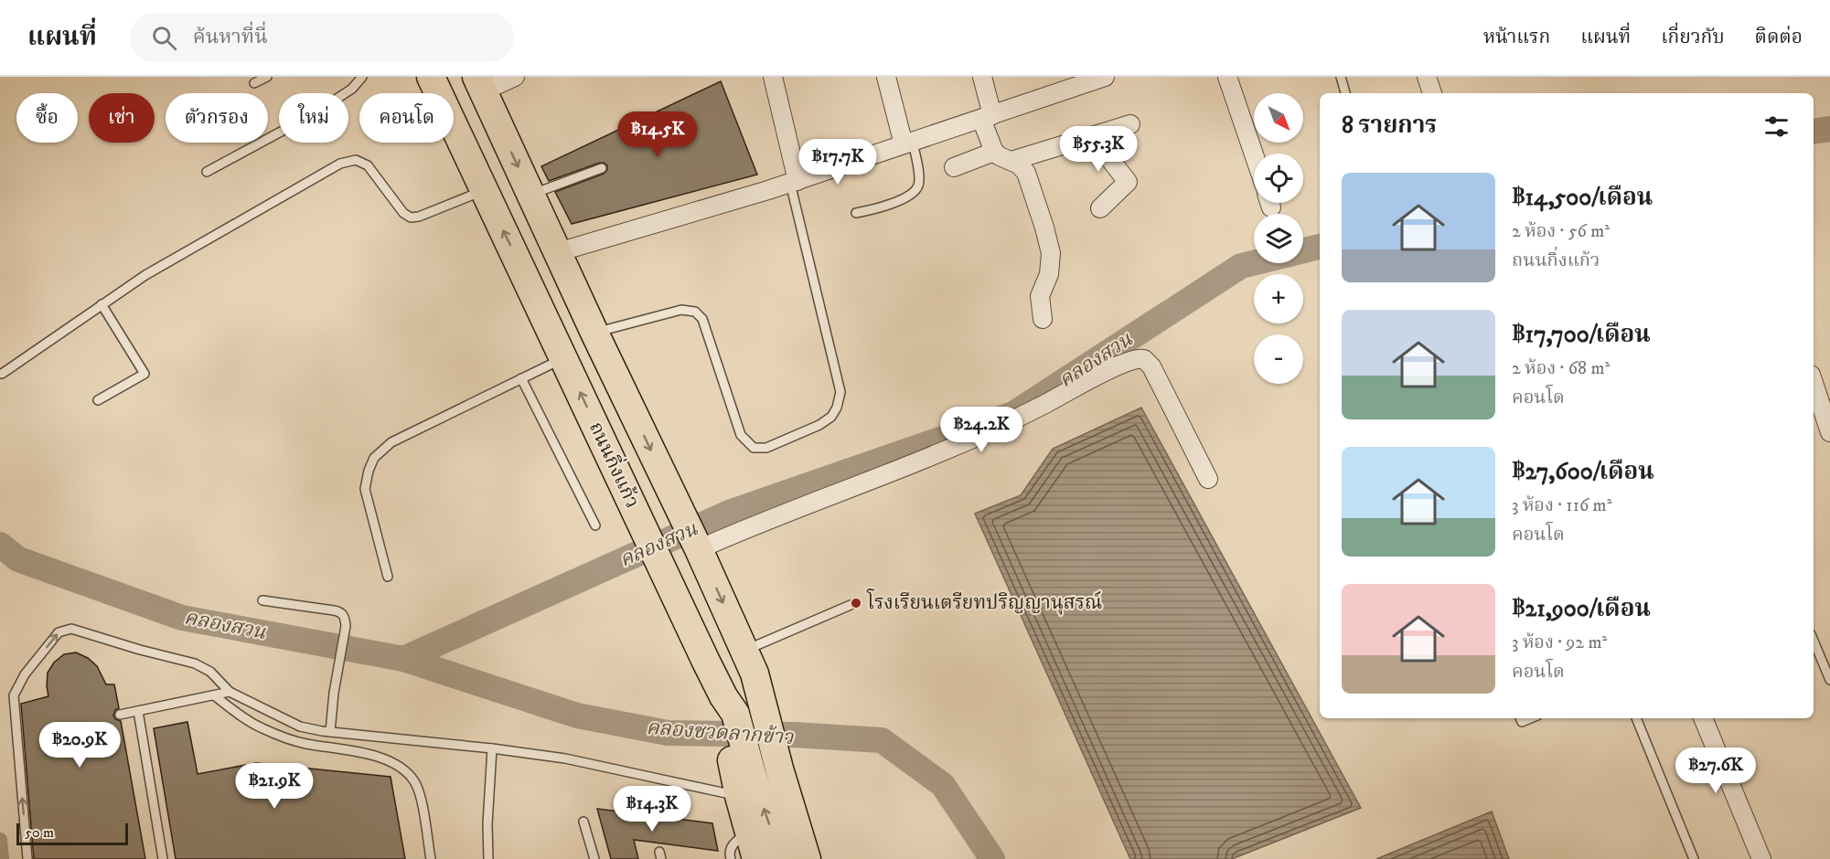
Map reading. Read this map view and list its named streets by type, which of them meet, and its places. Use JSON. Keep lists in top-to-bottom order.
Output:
{
  "streets": {
    "main road": ["ถนนกิ่งแก้ว"]
  },
  "water": ["คลองสวน", "คลองชวดลากข้าว"],
  "places": ["โรงเรียนเตรียทปริญญานุสรณ์"],
  "scale_bar": "50 m",
  "north": "bottom right",
  "page": {
    "header": "แผนที่",
    "search": "ค้นหาที่นี่",
    "nav": [
      "หน้าแรก",
      "แผนที่",
      "เกี่ยวกับ",
      "ติดต่อ"
    ],
    "map_buttons": ["+", "−"],
    "chip": [
      "ซื้อ",
      "เช่า",
      "ตัวกรอง",
      "ใหม่",
      "คอนโด"
    ],
    "heading": "8 รายการ",
    "price": [
      "฿14.5K",
      "฿55.3K",
      "฿17.7K",
      "฿24.2K",
      "฿20.9K",
      "฿27.6K",
      "฿21.9K",
      "฿14.3K"
    ],
    "list": [
      {
        "name": "฿14,500/เดือน",
        "note": "2 ห้อง · 56 m² · ถนนกิ่งแก้ว"
      },
      {
        "name": "฿17,700/เดือน",
        "note": "2 ห้อง · 68 m² · คอนโด"
      },
      {
        "name": "฿27,600/เดือน",
        "note": "3 ห้อง · 116 m² · คอนโด"
      },
      {
        "name": "฿21,900/เดือน",
        "note": "3 ห้อง · 92 m² · คอนโด"
      }
    ],
    "scale": "50 m"
  }
}
